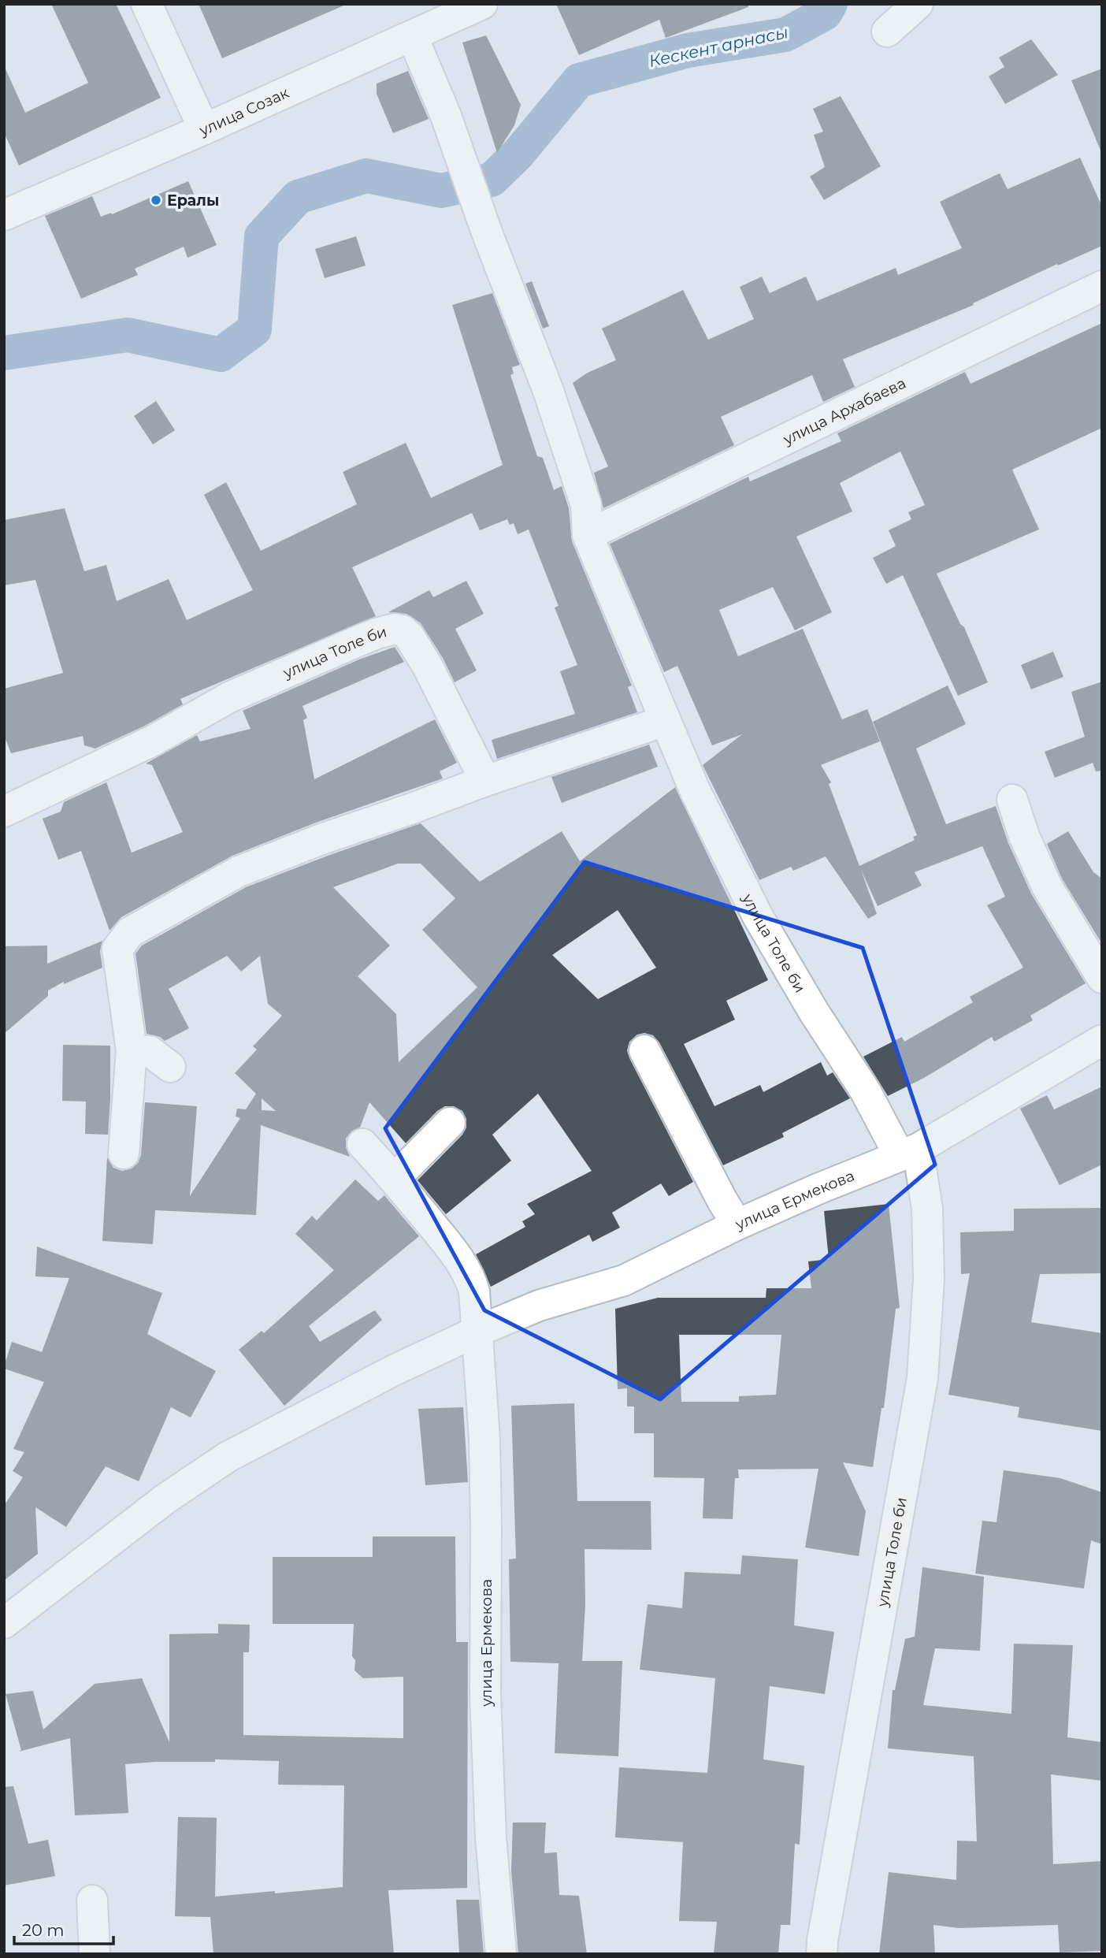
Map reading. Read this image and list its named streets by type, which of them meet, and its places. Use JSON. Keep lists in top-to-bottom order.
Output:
{
  "streets": {
    "street": [
      "улица Созак",
      "улица Архабаева",
      "улица Толе би",
      "улица Ермекова"
    ]
  },
  "crossings": [
    ["улица Созак", "улица Толе би"],
    ["улица Архабаева", "улица Толе би"],
    ["улица Толе би", "улица Ермекова"]
  ],
  "water": ["Кескент арнасы"],
  "places": ["Ералы"],
  "scale_bar": "20 m"
}
